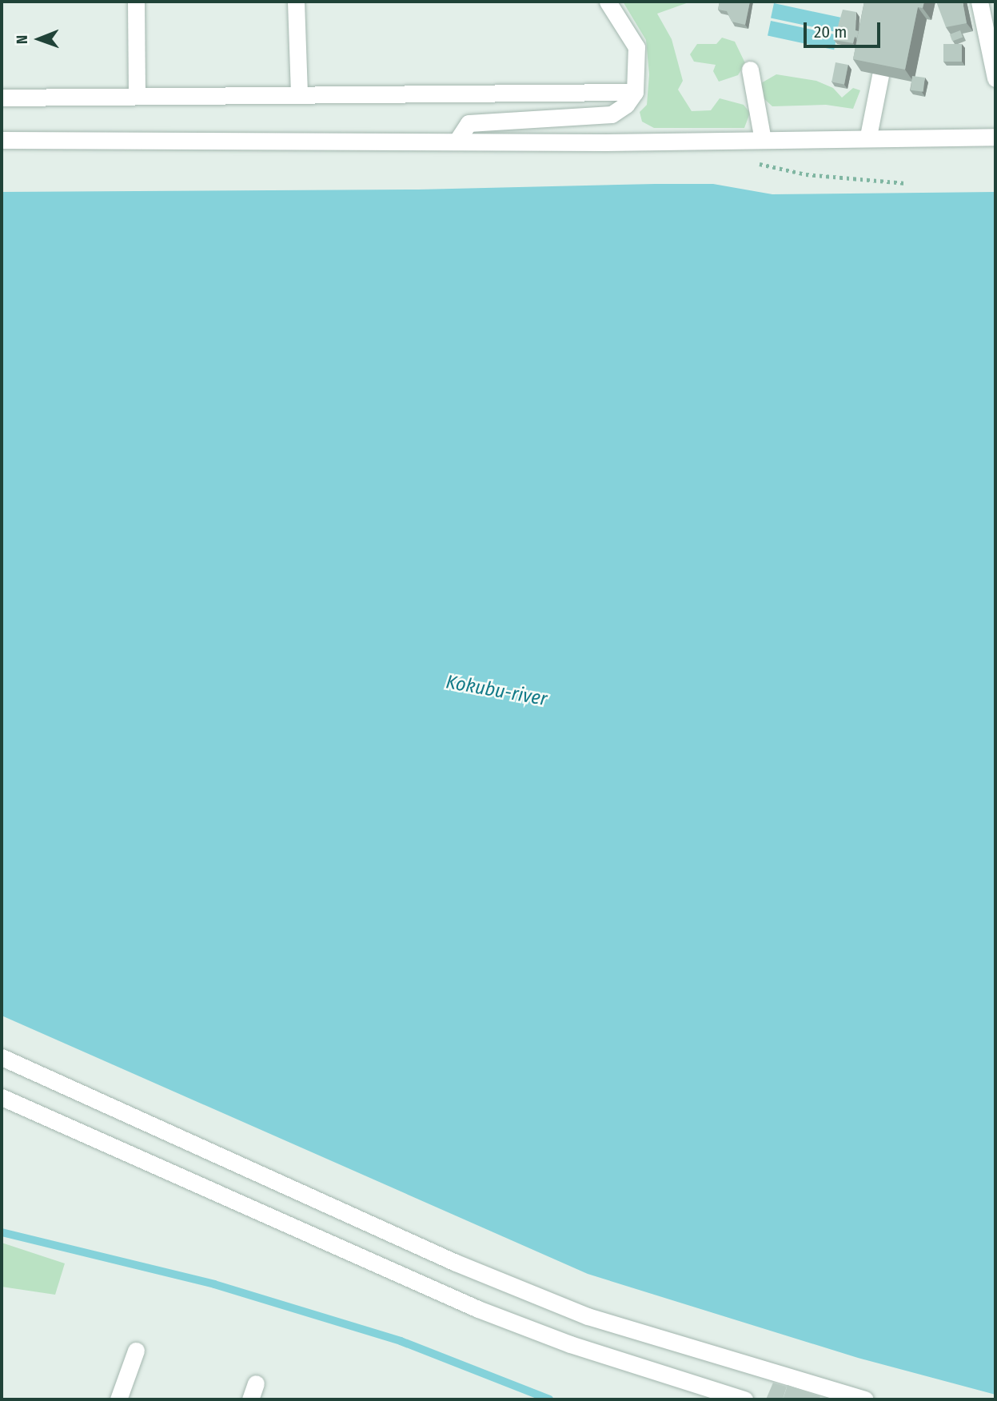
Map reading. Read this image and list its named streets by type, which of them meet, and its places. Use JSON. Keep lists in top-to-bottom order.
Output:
{
  "water": ["Kokubu-river"],
  "scale_bar": "20 m",
  "north": "left"
}
